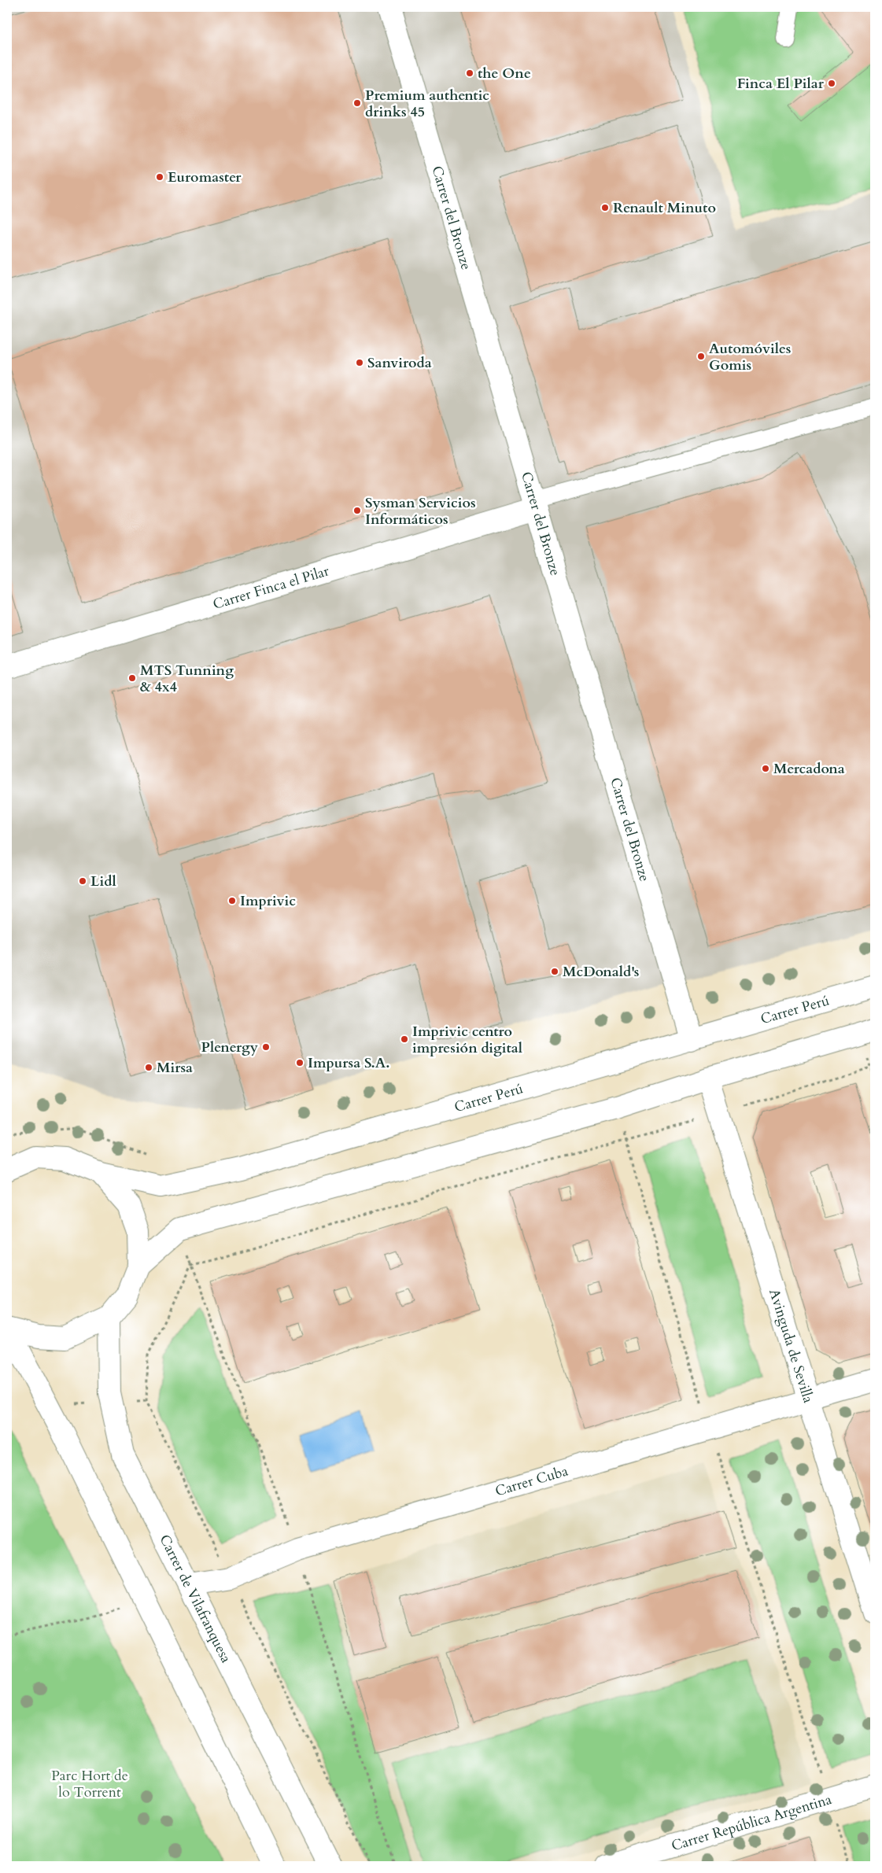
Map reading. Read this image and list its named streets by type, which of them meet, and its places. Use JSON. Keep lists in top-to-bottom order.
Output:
{
  "streets": {
    "street": [
      "Carrer del Bronze",
      "Carrer Finca el Pilar",
      "Carrer Perú",
      "Avinguda de Sevilla",
      "Carrer Cuba",
      "Carrer de Vilafranquesa",
      "Carrer República Argentina"
    ]
  },
  "crossings": [
    ["Carrer del Bronze", "Carrer Finca el Pilar"],
    ["Carrer del Bronze", "Carrer Perú"],
    ["Avinguda de Sevilla", "Carrer Cuba"],
    ["Carrer Cuba", "Carrer de Vilafranquesa"]
  ],
  "parks": ["Parc Hort de lo Torrent"],
  "places": [
    "the One",
    "Finca El Pilar",
    "Premium authentic drinks 45",
    "Euromaster",
    "Renault Minuto",
    "Automóviles Gomis",
    "Sanviroda",
    "Sysman Servicios Informáticos",
    "MTS Tunning & 4x4",
    "Mercadona",
    "Lidl",
    "Imprivic",
    "McDonald's",
    "Imprivic centro impresión digital",
    "Plenergy",
    "Impursa S.A.",
    "Mirsa"
  ]
}
